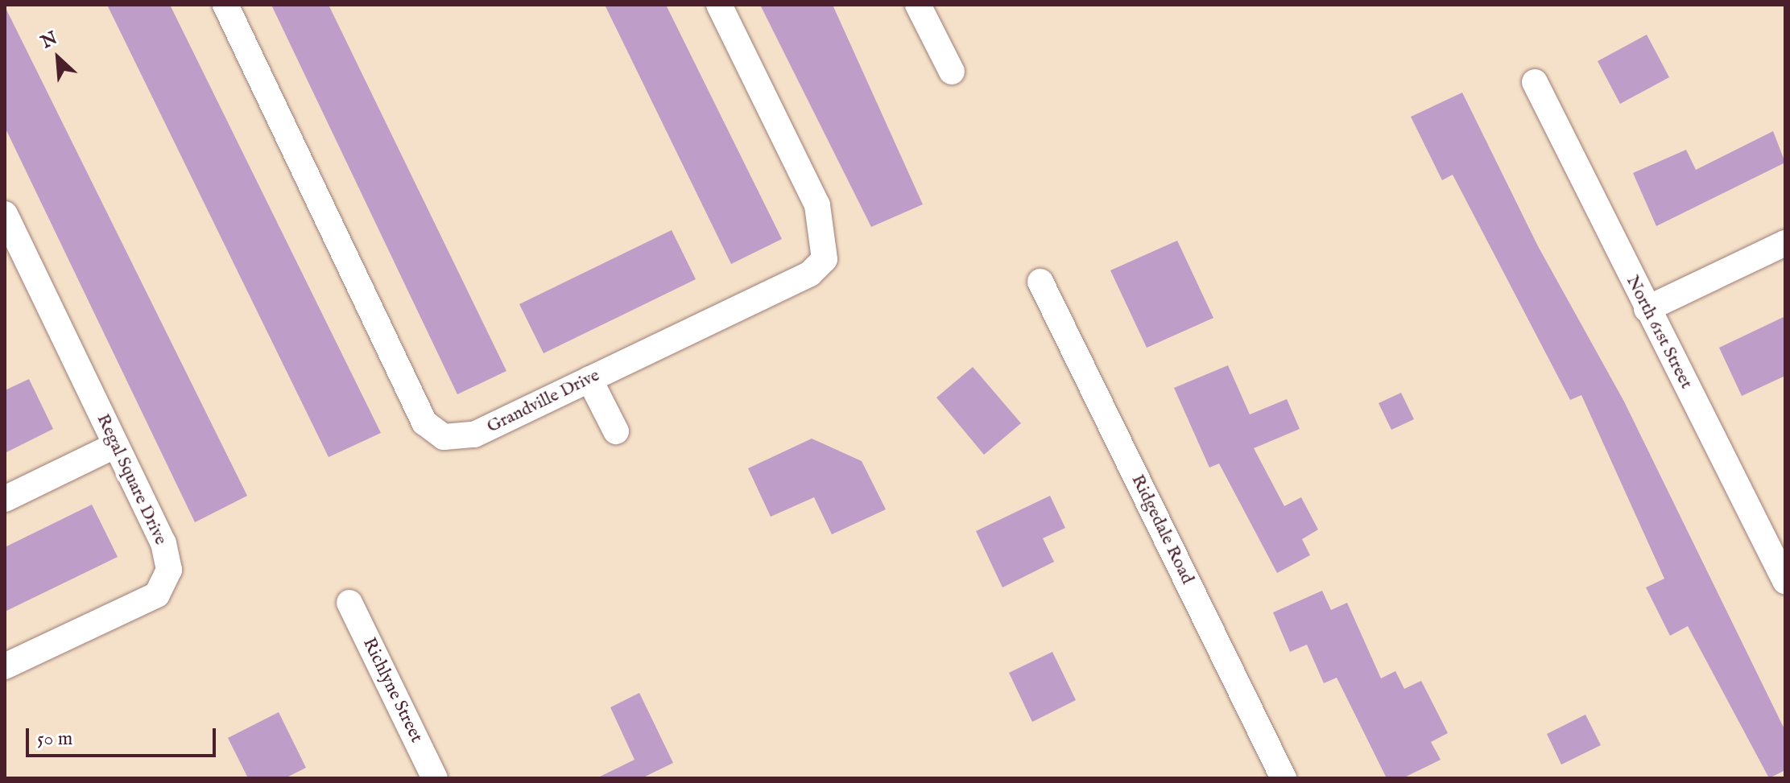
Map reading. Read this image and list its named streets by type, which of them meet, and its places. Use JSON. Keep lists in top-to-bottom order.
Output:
{
  "streets": {
    "street": [
      "North 61st Street",
      "Grandville Drive",
      "Regal Square Drive",
      "Ridgedale Road",
      "Richlyne Street"
    ]
  },
  "scale_bar": "50 m",
  "north": "top left"
}
